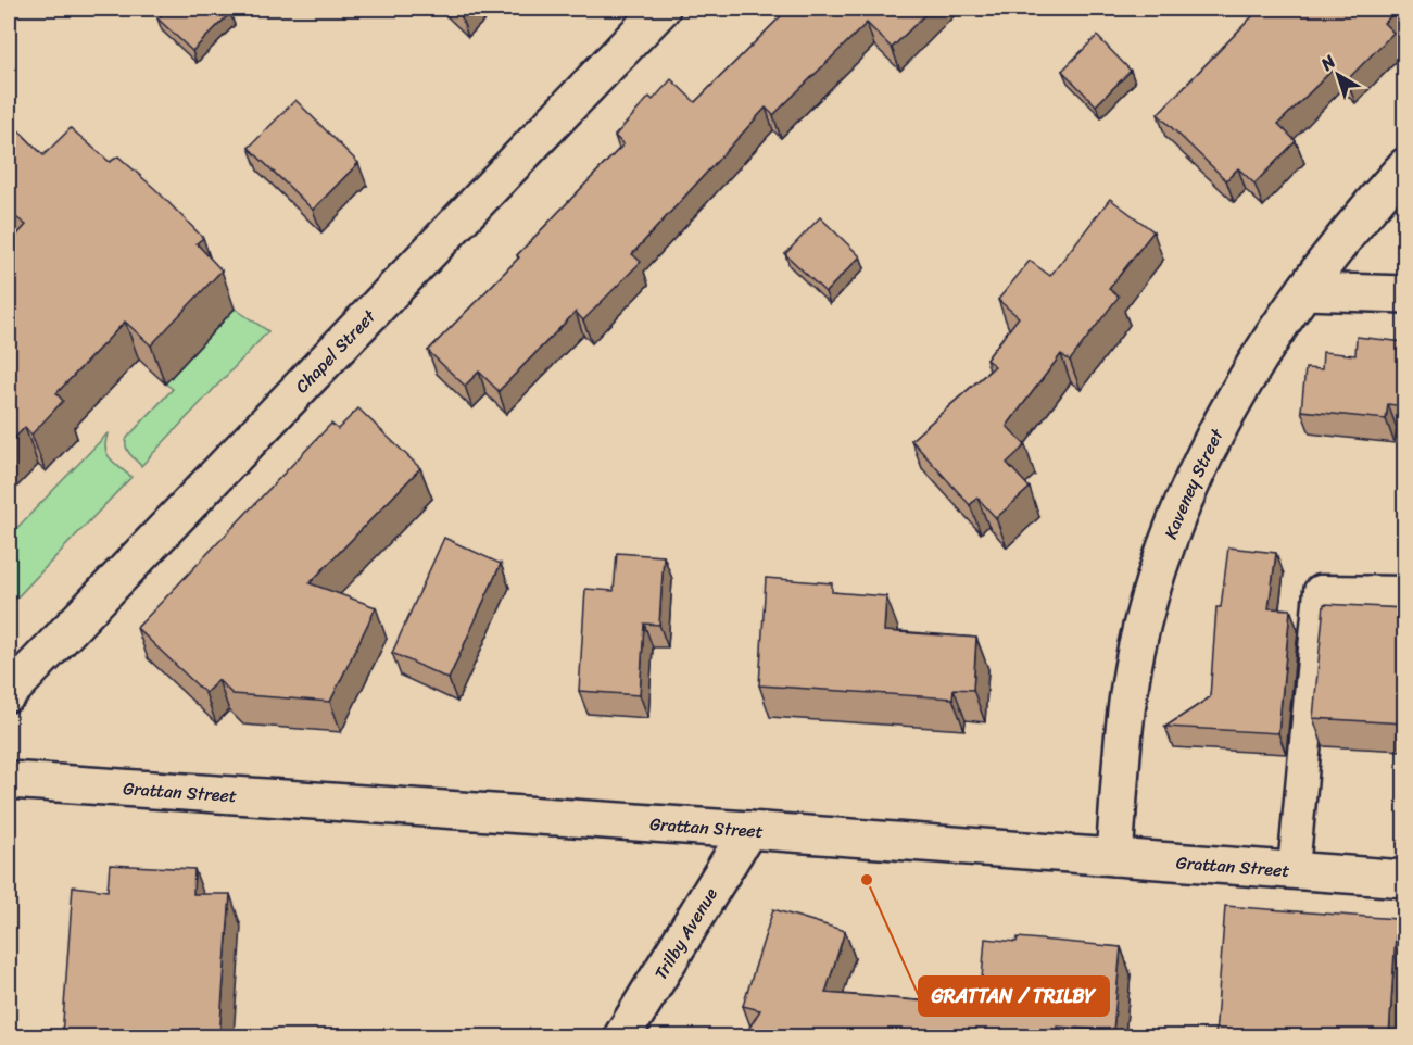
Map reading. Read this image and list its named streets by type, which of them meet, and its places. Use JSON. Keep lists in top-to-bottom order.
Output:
{
  "streets": {
    "street": [
      "Chapel Street",
      "Kaveney Street",
      "Grattan Street",
      "Trilby Avenue"
    ]
  },
  "crossings": [
    ["Kaveney Street", "Grattan Street"],
    ["Grattan Street", "Trilby Avenue"]
  ],
  "places": ["GRATTAN / TRILBY"],
  "north": "top left"
}
